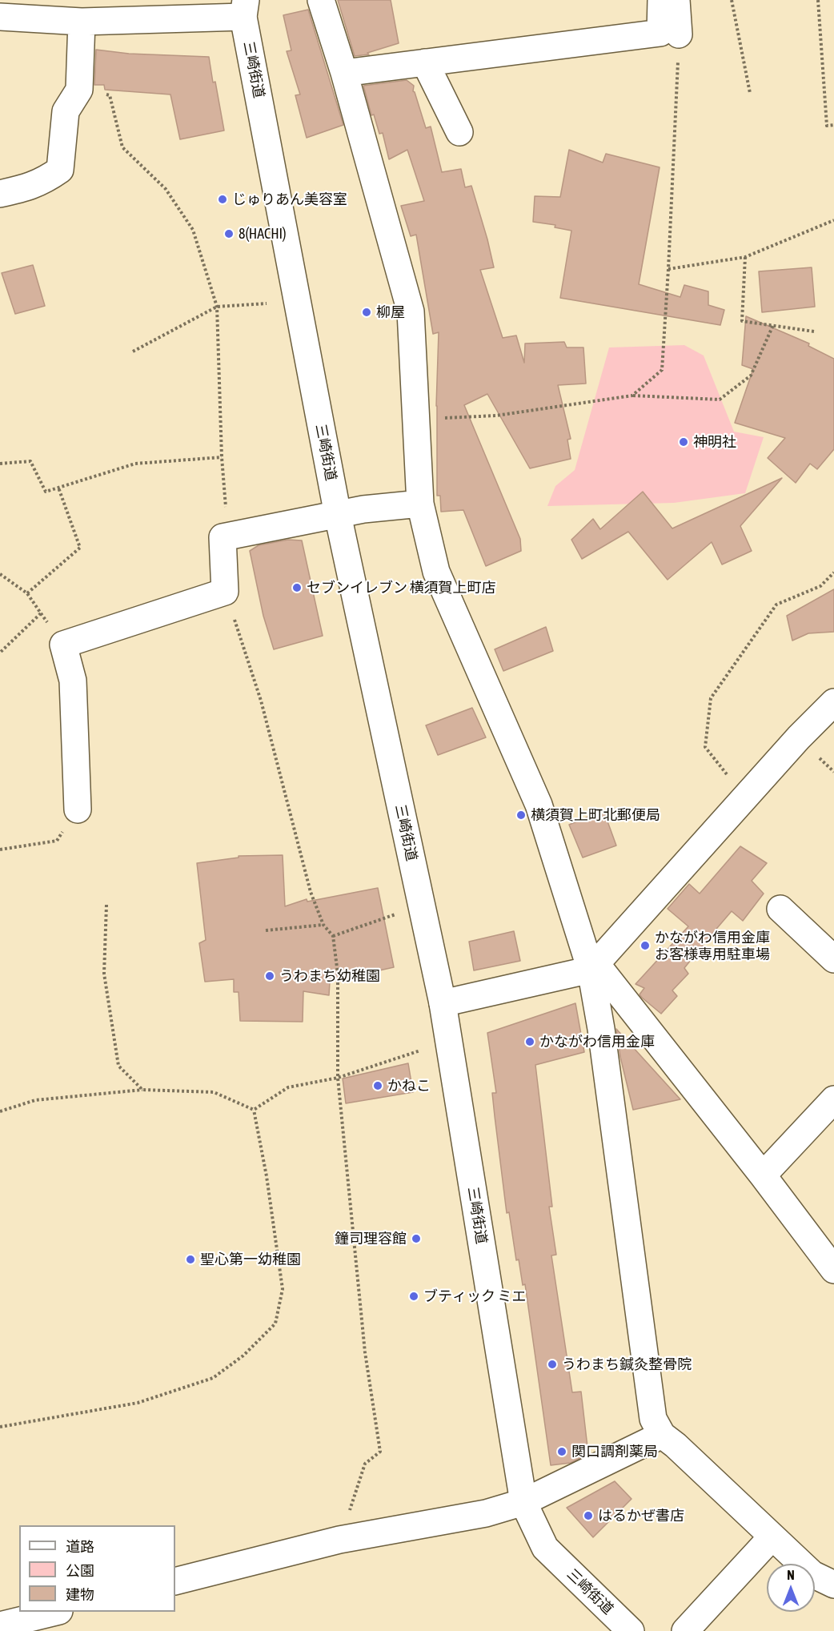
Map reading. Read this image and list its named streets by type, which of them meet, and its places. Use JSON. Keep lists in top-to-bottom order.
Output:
{
  "streets": {
    "street": ["三崎街道"]
  },
  "places": [
    "じゅりあん美容室",
    "8(HACHI)",
    "柳屋",
    "神明社",
    "セブンイレブン 横須賀上町店",
    "横須賀上町北郵便局",
    "かながわ信用金庫 お客様専用駐車場",
    "うわまち幼稚園",
    "かながわ信用金庫",
    "かねこ",
    "鐘司理容館",
    "聖心第一幼稚園",
    "ブティック ミエ",
    "うわまち鍼灸整骨院",
    "関口調剤薬局",
    "はるかぜ書店"
  ],
  "legend": ["道路", "公園", "建物"],
  "north": "top"
}
